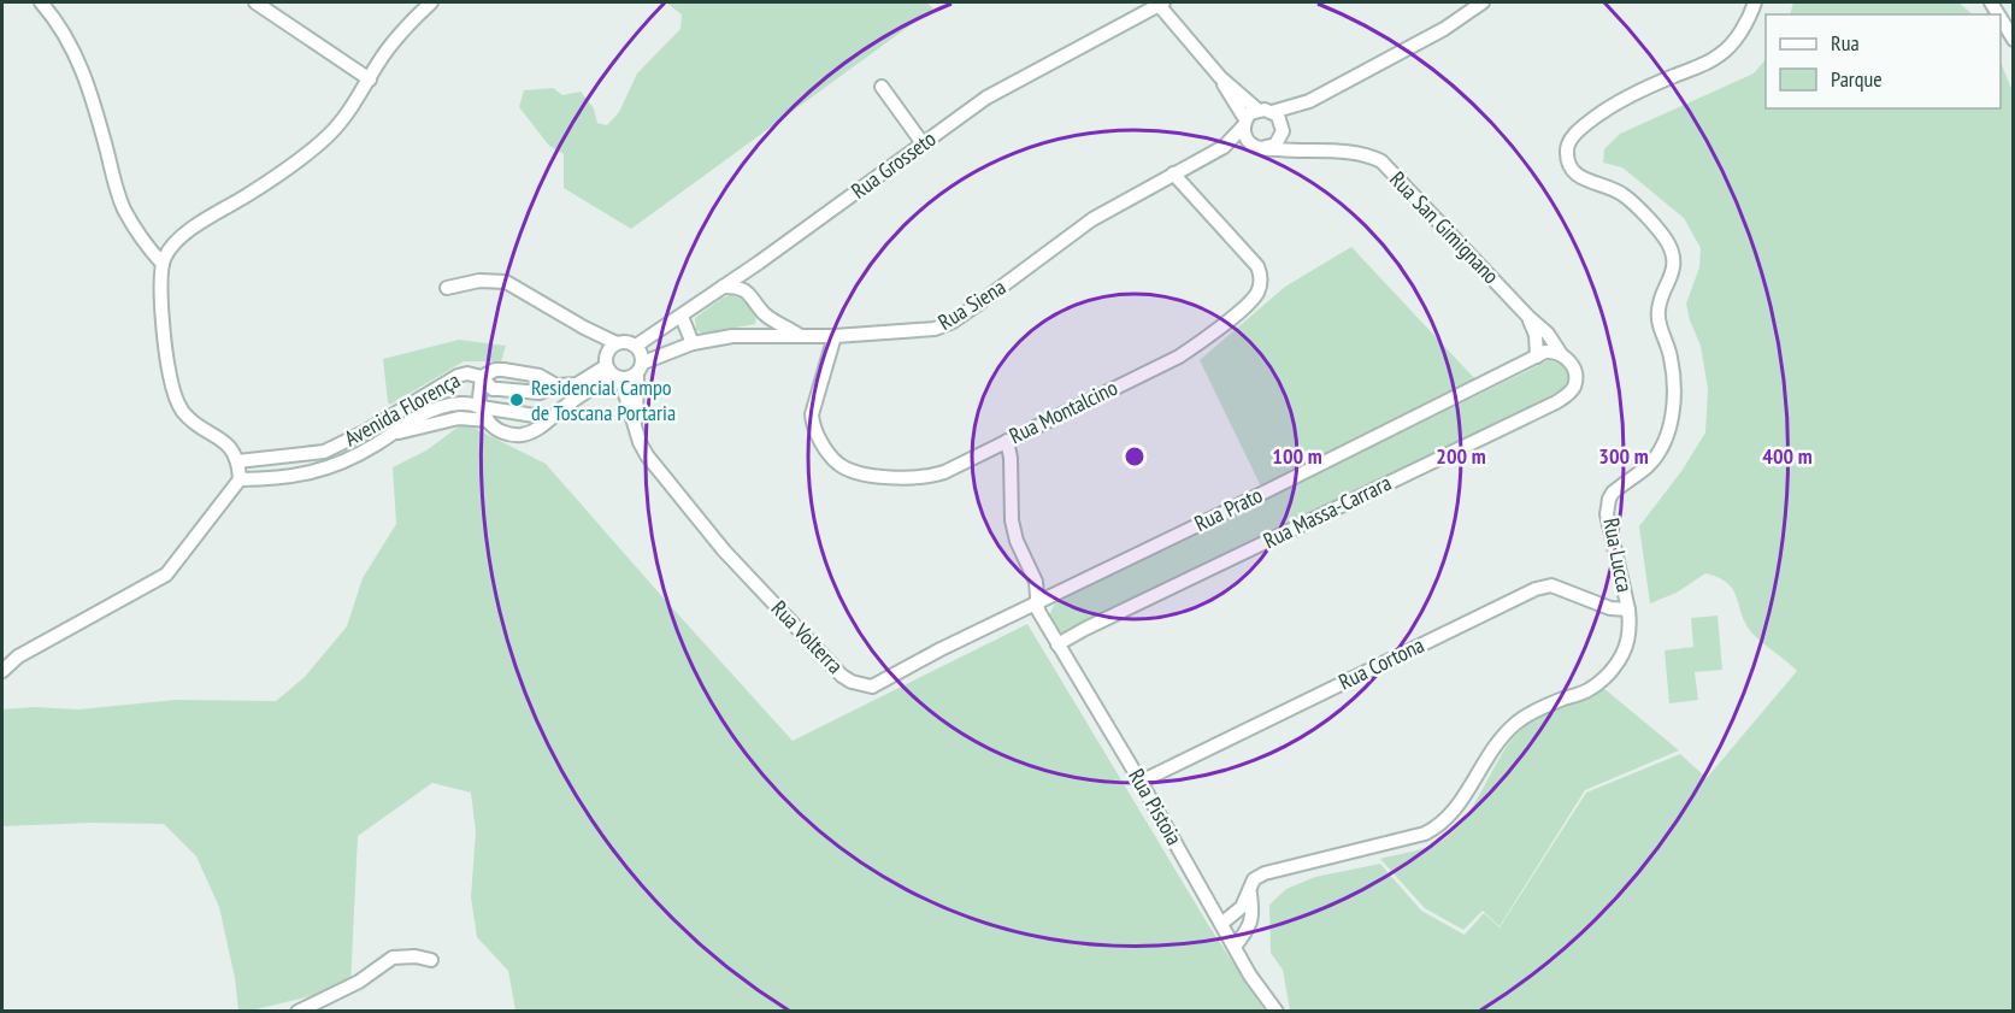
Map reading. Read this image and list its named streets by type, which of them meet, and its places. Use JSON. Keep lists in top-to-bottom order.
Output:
{
  "streets": {
    "street": [
      "Rua Grosseto",
      "Rua San Gimignano",
      "Rua Siena",
      "Avenida Florença",
      "Rua Montalcino",
      "Rua Prato",
      "Rua Massa-Carrara",
      "Rua Lucca",
      "Rua Volterra",
      "Rua Cortona",
      "Rua Pistoia"
    ]
  },
  "crossings": [
    ["Rua Grosseto", "Rua Siena"],
    ["Rua Grosseto", "Avenida Florença"],
    ["Rua Grosseto", "Rua Volterra"],
    ["Rua San Gimignano", "Rua Siena"],
    ["Rua San Gimignano", "Rua Prato"],
    ["Rua San Gimignano", "Rua Massa-Carrara"],
    ["Rua Siena", "Avenida Florença"],
    ["Rua Siena", "Rua Montalcino"],
    ["Rua Siena", "Rua Volterra"],
    ["Avenida Florença", "Rua Volterra"],
    ["Rua Montalcino", "Rua Pistoia"],
    ["Rua Prato", "Rua Massa-Carrara"],
    ["Rua Prato", "Rua Volterra"],
    ["Rua Prato", "Rua Pistoia"],
    ["Rua Massa-Carrara", "Rua Pistoia"],
    ["Rua Lucca", "Rua Cortona"],
    ["Rua Lucca", "Rua Pistoia"],
    ["Rua Volterra", "Rua Pistoia"],
    ["Rua Cortona", "Rua Pistoia"]
  ],
  "places": ["Residencial Campo de Toscana Portaria"],
  "legend": ["Rua", "Parque"],
  "rings": [
    "100 m",
    "200 m",
    "300 m",
    "400 m"
  ]
}
